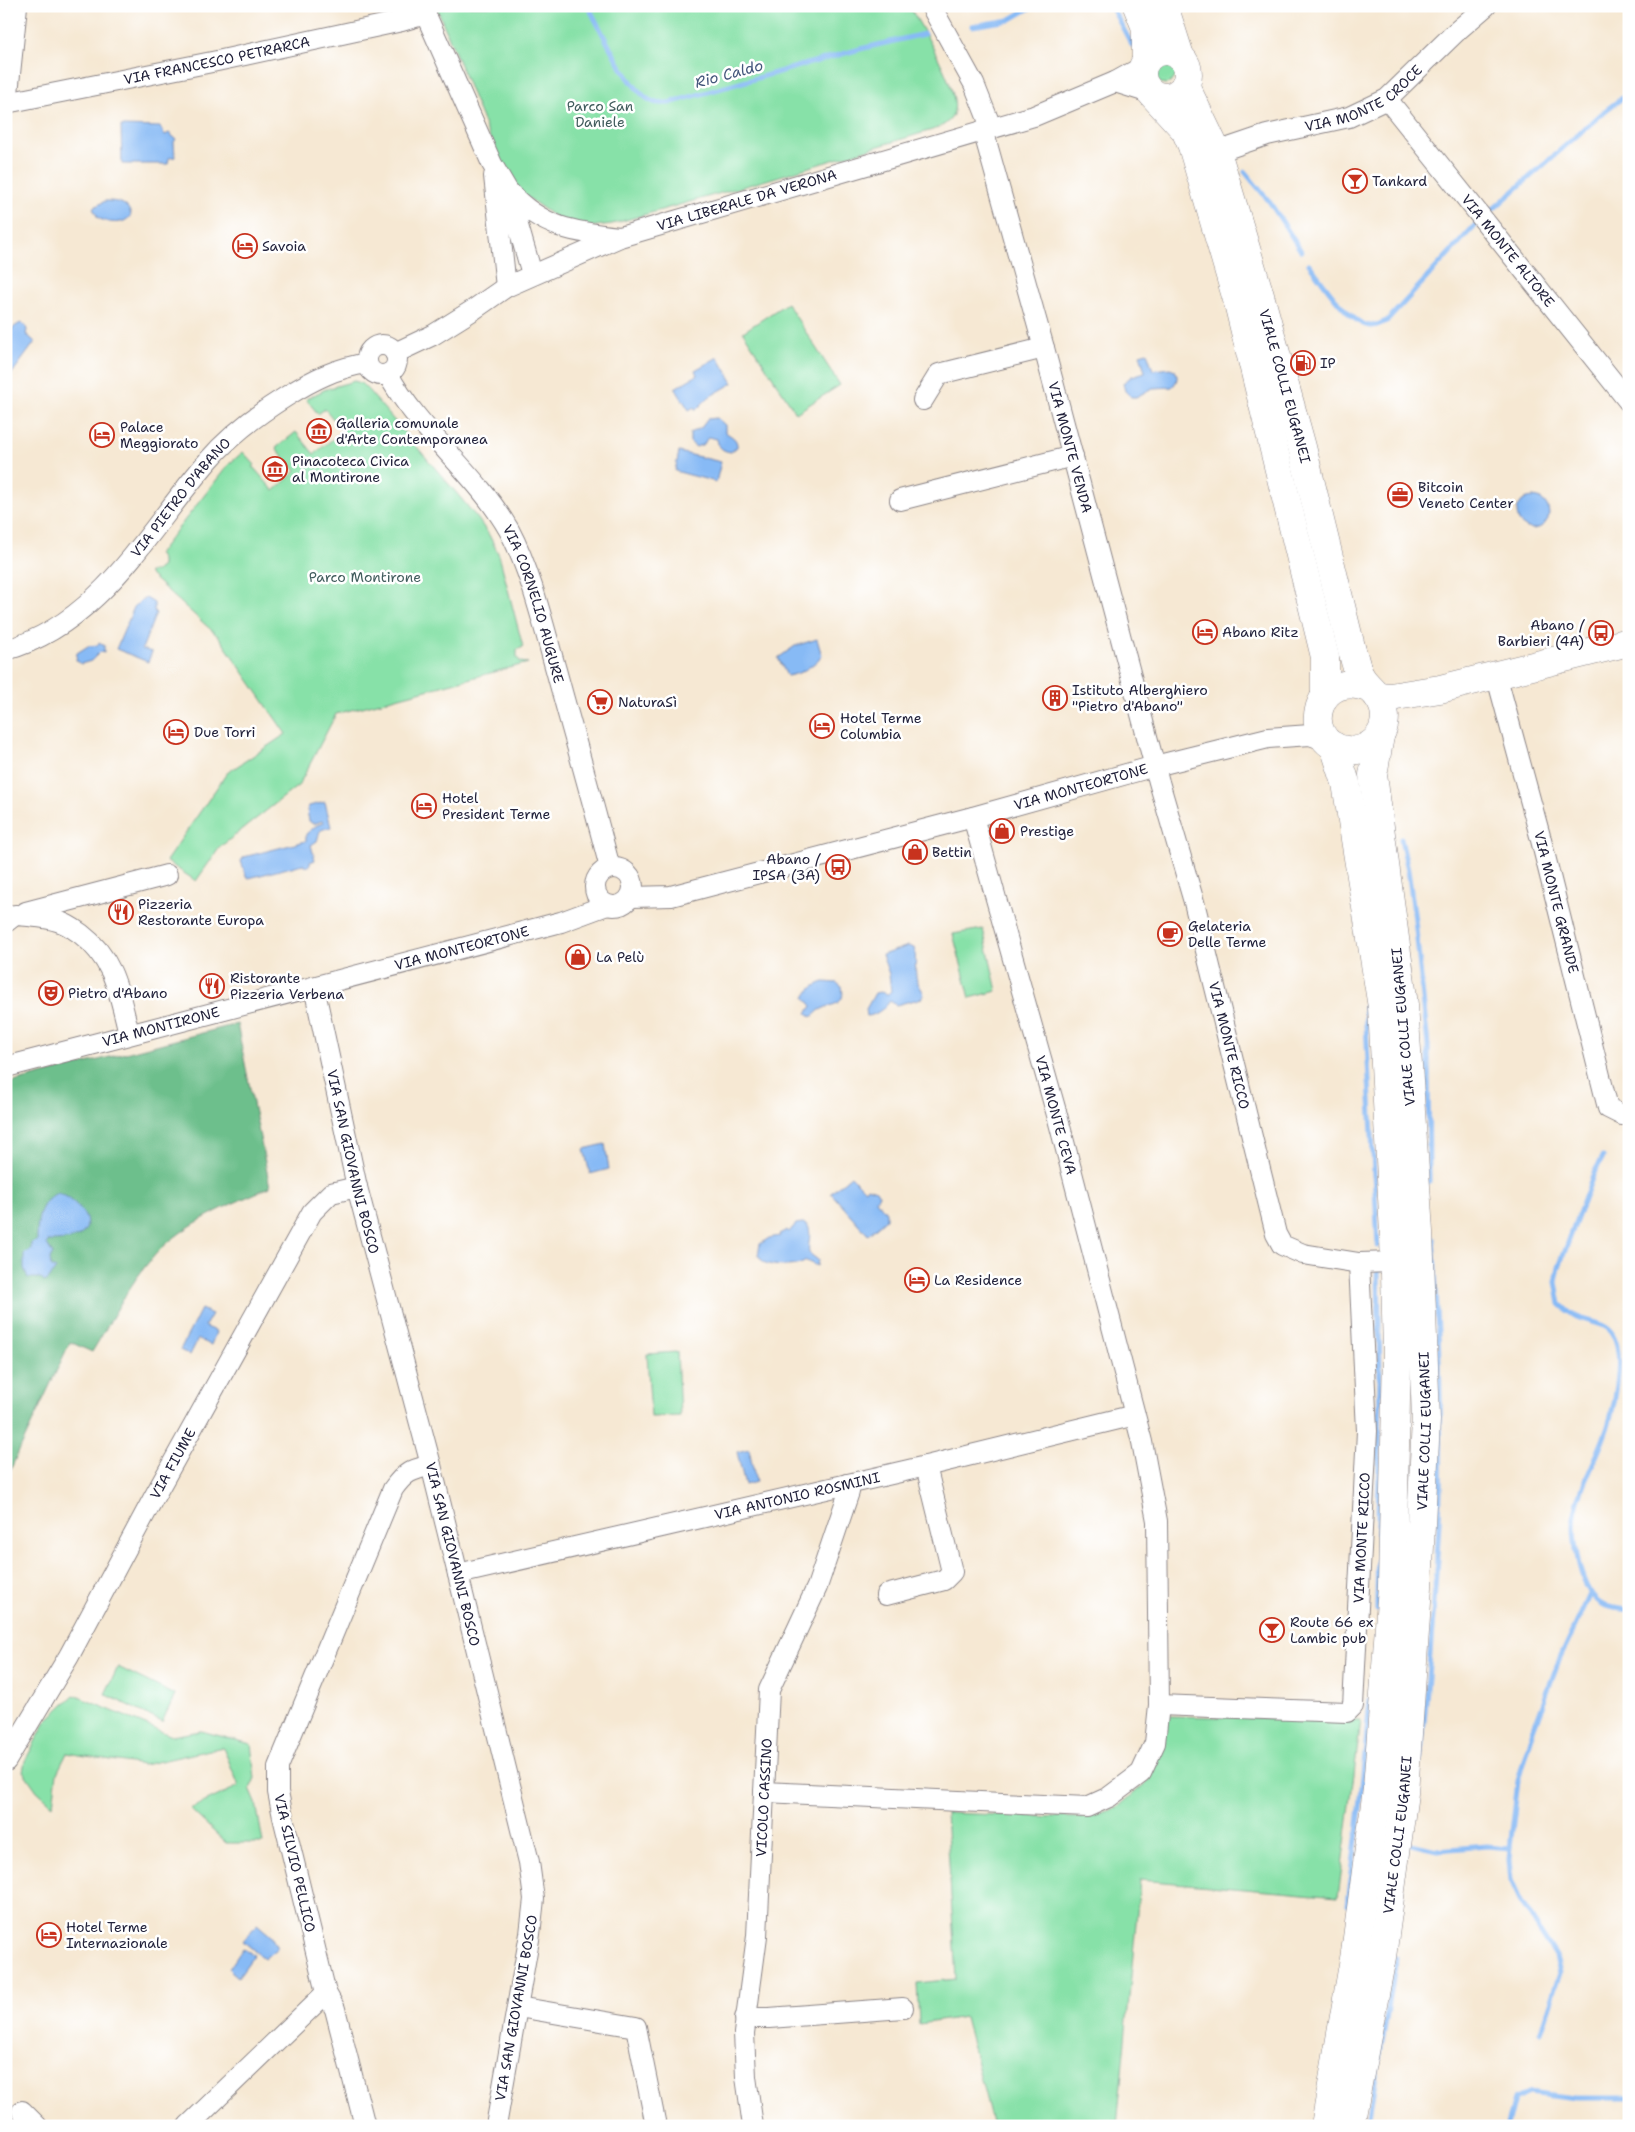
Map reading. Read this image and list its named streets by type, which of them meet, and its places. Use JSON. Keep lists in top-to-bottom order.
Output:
{
  "streets": {
    "main road": ["VIALE COLLI EUGANEI"],
    "street": [
      "VIA FRANCESCO PETRARCA",
      "VIA MONTE CROCE",
      "VIA LIBERALE DA VERONA",
      "VIA MONTE ALTORE",
      "VIA MONTE VENDA",
      "VIA PIETRO D'ABANO",
      "VIA CORNELIO AUGURE",
      "VIA MONTEORTONE",
      "VIA MONTE GRANDE",
      "VIA MONTIRONE",
      "VIA MONTE RICCO",
      "VIA MONTE CEVA",
      "VIA SAN GIOVANNI BOSCO",
      "VIA FIUME",
      "VIA ANTONIO ROSMINI",
      "VICOLO CASSINO",
      "VIA SILVIO PELLICO"
    ]
  },
  "crossings": [
    ["VIA MONTE CROCE", "VIA MONTE ALTORE"],
    ["VIA MONTE CROCE", "VIALE COLLI EUGANEI"],
    ["VIA LIBERALE DA VERONA", "VIALE COLLI EUGANEI"],
    ["VIA LIBERALE DA VERONA", "VIA MONTE VENDA"],
    ["VIA LIBERALE DA VERONA", "VIA PIETRO D'ABANO"],
    ["VIA LIBERALE DA VERONA", "VIA CORNELIO AUGURE"],
    ["VIALE COLLI EUGANEI", "VIA MONTE RICCO"],
    ["VIA MONTE VENDA", "VIA MONTEORTONE"],
    ["VIA MONTE VENDA", "VIA MONTE RICCO"],
    ["VIA PIETRO D'ABANO", "VIA CORNELIO AUGURE"],
    ["VIA CORNELIO AUGURE", "VIA MONTEORTONE"],
    ["VIA MONTEORTONE", "VIA MONTIRONE"],
    ["VIA MONTEORTONE", "VIA MONTE RICCO"],
    ["VIA MONTEORTONE", "VIA MONTE CEVA"],
    ["VIA MONTEORTONE", "VIA SAN GIOVANNI BOSCO"],
    ["VIA MONTIRONE", "VIA SAN GIOVANNI BOSCO"],
    ["VIA MONTE RICCO", "VIA MONTE CEVA"],
    ["VIA MONTE CEVA", "VIA ANTONIO ROSMINI"],
    ["VIA MONTE CEVA", "VICOLO CASSINO"],
    ["VIA SAN GIOVANNI BOSCO", "VIA FIUME"],
    ["VIA SAN GIOVANNI BOSCO", "VIA ANTONIO ROSMINI"],
    ["VIA SAN GIOVANNI BOSCO", "VIA SILVIO PELLICO"],
    ["VIA ANTONIO ROSMINI", "VICOLO CASSINO"]
  ],
  "water": ["Rio Caldo"],
  "parks": ["Parco San Daniele", "Parco Montirone"],
  "places": {
    "bar": ["Tankard", "Route 66 ex Lambic pub"],
    "hotel": [
      "Savoia",
      "Palace Meggiorato",
      "Abano Ritz",
      "Hotel Terme Columbia",
      "Due Torri",
      "Hotel President Terme",
      "La Residence",
      "Hotel Terme Internazionale"
    ],
    "fuel station": ["IP"],
    "museum": ["Galleria comunale d'Arte Contemporanea", "Pinacoteca Civica al Montirone"],
    "office": ["Bitcoin Veneto Center"],
    "bus stop": ["Abano / Barbieri (4A)", "Abano / IPSA (3A)"],
    "building": ["Istituto Alberghiero \"Pietro d'Abano\""],
    "supermarket": ["NaturaSì"],
    "shop": ["Prestige", "Bettin", "La Pelù"],
    "restaurant": ["Pizzeria Restorante Europa", "Ristorante Pizzeria Verbena"],
    "cafe": ["Gelateria Delle Terme"],
    "theatre": ["Pietro d'Abano"]
  }
}
